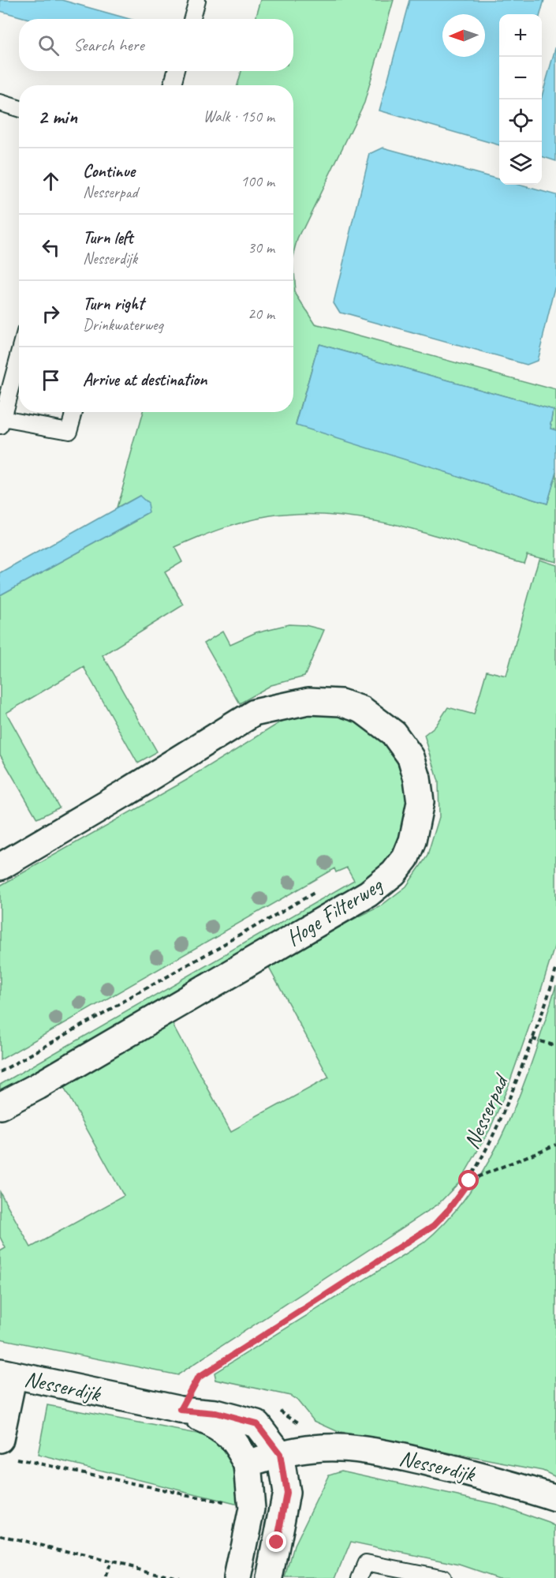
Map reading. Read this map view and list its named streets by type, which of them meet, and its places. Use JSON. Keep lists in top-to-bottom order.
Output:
{
  "streets": {
    "street": ["Hoge Filterweg", "Nesserdijk"],
    "path": ["Nesserpad"]
  },
  "crossings": [
    ["Nesserpad", "Nesserdijk"]
  ],
  "north": "left",
  "page": {
    "map_buttons": ["+", "−"],
    "search": "Search here",
    "heading": ["2 min", "Walk · 150 m"],
    "list": [
      ["Continue", "Nesserpad", "100 m"],
      ["Turn left", "Nesserdijk", "30 m"],
      ["Turn right", "Drinkwaterweg", "20 m"],
      "Arrive at destination"
    ]
  }
}
